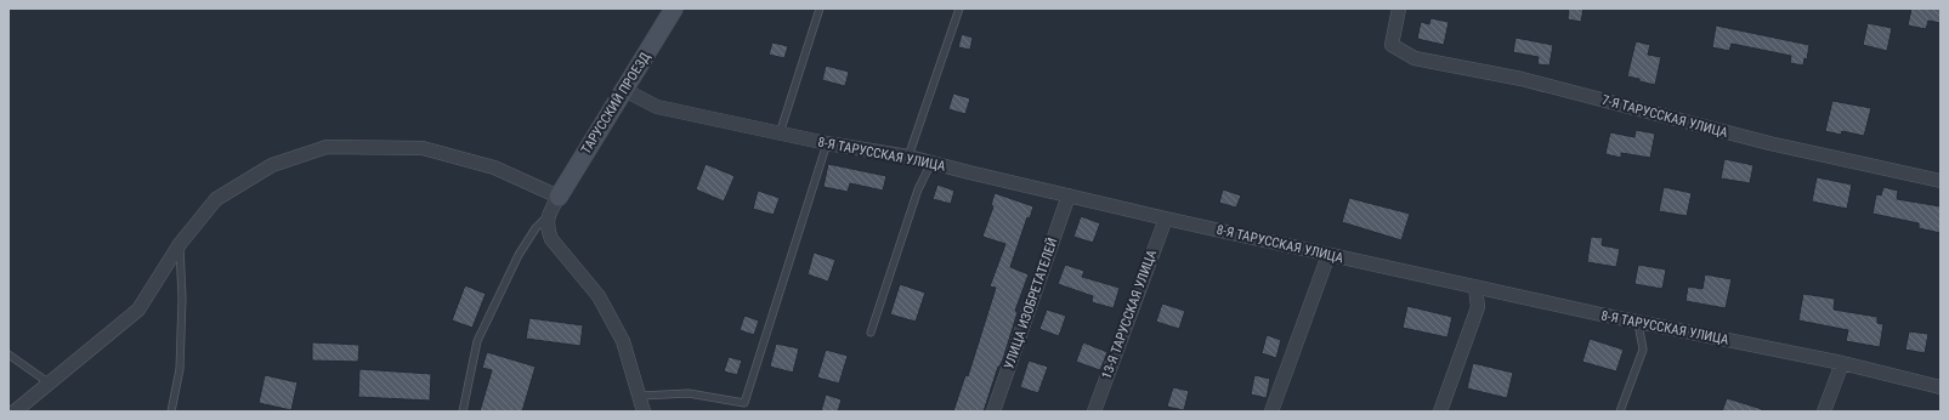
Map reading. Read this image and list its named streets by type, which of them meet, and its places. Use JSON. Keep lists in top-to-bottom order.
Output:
{
  "streets": {
    "street": [
      "ТАРУССКИЙ ПРОЕЗД",
      "7-Я ТАРУССКАЯ УЛИЦА",
      "8-Я ТАРУССКАЯ УЛИЦА",
      "УЛИЦА ИЗОБРЕТАТЕЛЕЙ",
      "13-Я ТАРУССКАЯ УЛИЦА"
    ]
  },
  "crossings": [
    ["ТАРУССКИЙ ПРОЕЗД", "8-Я ТАРУССКАЯ УЛИЦА"],
    ["8-Я ТАРУССКАЯ УЛИЦА", "УЛИЦА ИЗОБРЕТАТЕЛЕЙ"],
    ["8-Я ТАРУССКАЯ УЛИЦА", "13-Я ТАРУССКАЯ УЛИЦА"]
  ]
}
